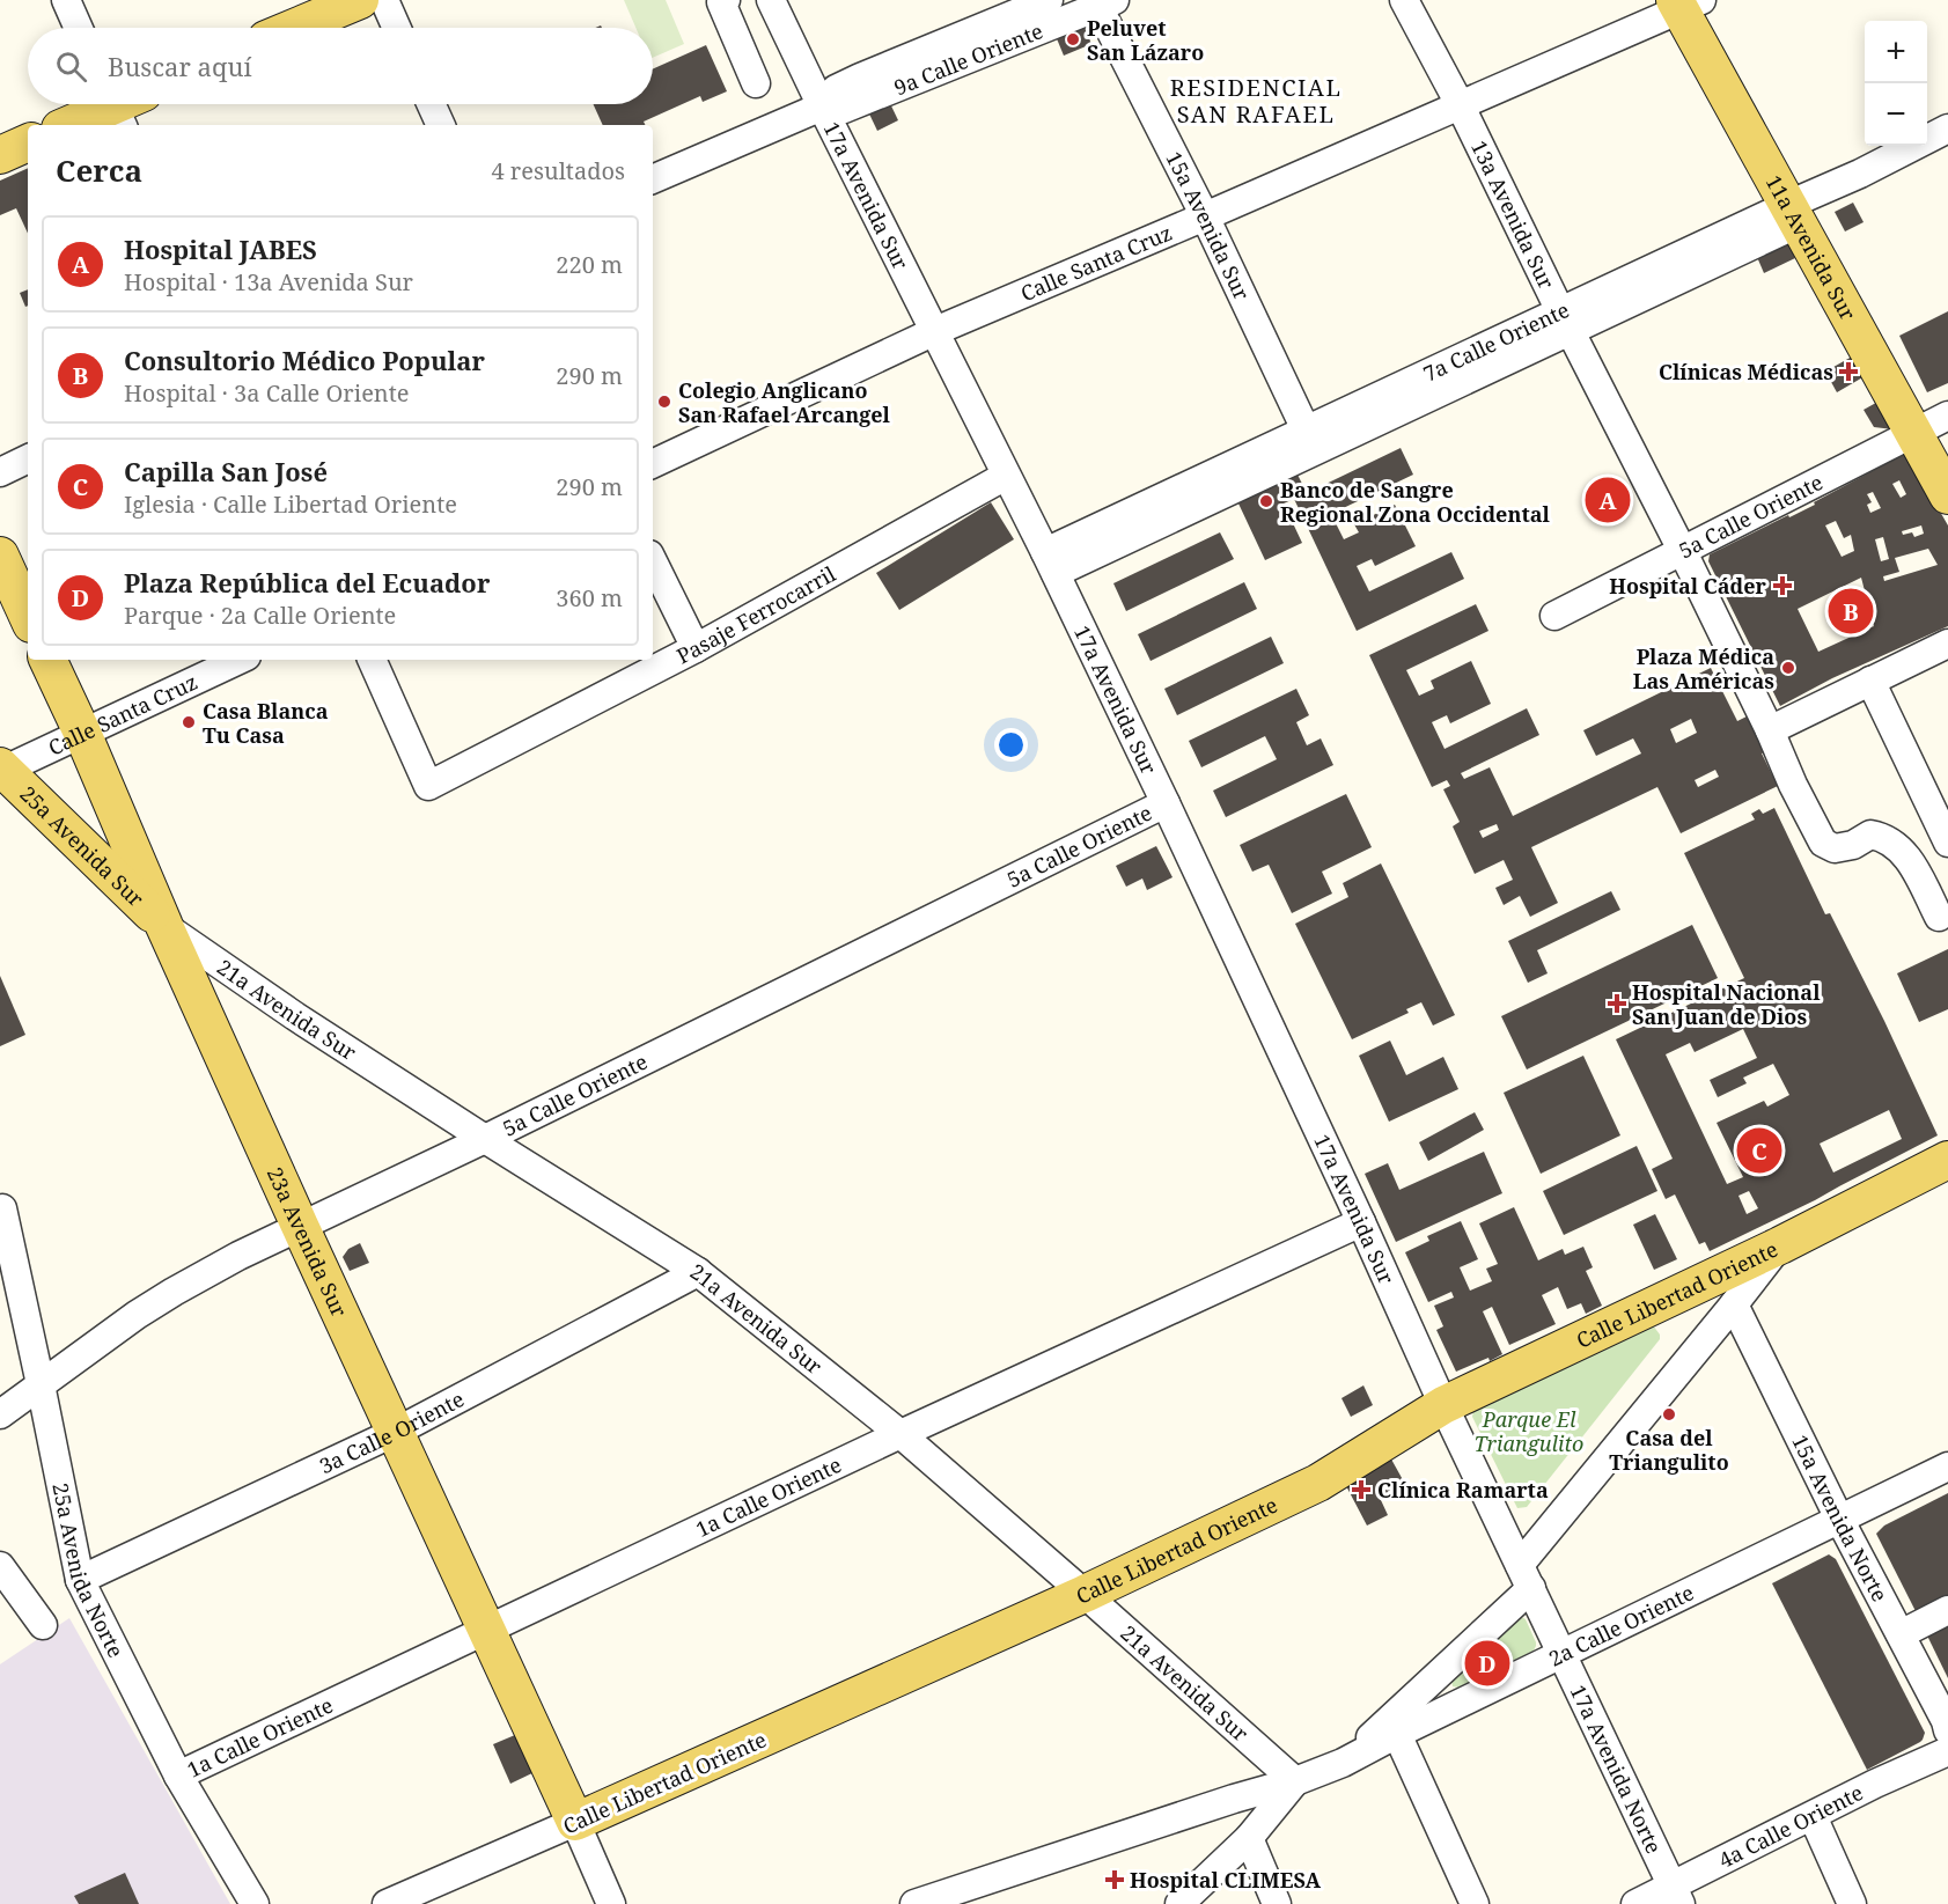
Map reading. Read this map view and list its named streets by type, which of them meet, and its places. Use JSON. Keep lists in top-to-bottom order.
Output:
{
  "streets": {
    "main road": [
      "11a Avenida Sur",
      "25a Avenida Sur",
      "23a Avenida Sur",
      "Calle Libertad Oriente"
    ],
    "street": [
      "9a Calle Oriente",
      "17a Avenida Sur",
      "13a Avenida Sur",
      "15a Avenida Sur",
      "Calle Santa Cruz",
      "7a Calle Oriente",
      "5a Calle Oriente",
      "Pasaje Ferrocarril",
      "21a Avenida Sur",
      "3a Calle Oriente",
      "1a Calle Oriente",
      "15a Avenida Norte",
      "25a Avenida Norte",
      "2a Calle Oriente",
      "17a Avenida Norte",
      "4a Calle Oriente"
    ]
  },
  "crossings": [
    ["9a Calle Oriente", "17a Avenida Sur"],
    ["9a Calle Oriente", "15a Avenida Sur"],
    ["17a Avenida Sur", "Calle Santa Cruz"],
    ["17a Avenida Sur", "7a Calle Oriente"],
    ["17a Avenida Sur", "5a Calle Oriente"],
    ["17a Avenida Sur", "Pasaje Ferrocarril"],
    ["17a Avenida Sur", "Calle Libertad Oriente"],
    ["17a Avenida Sur", "1a Calle Oriente"],
    ["17a Avenida Sur", "17a Avenida Norte"],
    ["13a Avenida Sur", "Calle Santa Cruz"],
    ["13a Avenida Sur", "7a Calle Oriente"],
    ["13a Avenida Sur", "5a Calle Oriente"],
    ["15a Avenida Sur", "Calle Santa Cruz"],
    ["15a Avenida Sur", "7a Calle Oriente"],
    ["11a Avenida Sur", "Calle Santa Cruz"],
    ["11a Avenida Sur", "7a Calle Oriente"],
    ["11a Avenida Sur", "5a Calle Oriente"],
    ["Calle Santa Cruz", "25a Avenida Sur"],
    ["Calle Santa Cruz", "23a Avenida Sur"],
    ["5a Calle Oriente", "21a Avenida Sur"],
    ["5a Calle Oriente", "23a Avenida Sur"],
    ["5a Calle Oriente", "25a Avenida Norte"],
    ["25a Avenida Sur", "21a Avenida Sur"],
    ["25a Avenida Sur", "23a Avenida Sur"],
    ["21a Avenida Sur", "23a Avenida Sur"],
    ["21a Avenida Sur", "Calle Libertad Oriente"],
    ["21a Avenida Sur", "3a Calle Oriente"],
    ["21a Avenida Sur", "1a Calle Oriente"],
    ["21a Avenida Sur", "2a Calle Oriente"],
    ["23a Avenida Sur", "Calle Libertad Oriente"],
    ["23a Avenida Sur", "3a Calle Oriente"],
    ["23a Avenida Sur", "1a Calle Oriente"],
    ["Calle Libertad Oriente", "17a Avenida Norte"],
    ["3a Calle Oriente", "25a Avenida Norte"],
    ["1a Calle Oriente", "25a Avenida Norte"],
    ["15a Avenida Norte", "2a Calle Oriente"],
    ["2a Calle Oriente", "17a Avenida Norte"],
    ["17a Avenida Norte", "4a Calle Oriente"]
  ],
  "districts": ["RESIDENCIAL SAN RAFAEL"],
  "parks": ["Parque El Triangulito"],
  "places": {
    "other": [
      "Peluvet San Lázaro",
      "Colegio Anglicano San Rafael Arcangel",
      "Banco de Sangre Regional Zona Occidental",
      "Plaza Médica Las Américas",
      "Casa Blanca Tu Casa",
      "Casa del Triangulito"
    ],
    "health": [
      "Clínicas Médicas",
      "Hospital Cáder",
      "Hospital Nacional San Juan de Dios",
      "Clínica Ramarta",
      "Hospital CLIMESA"
    ]
  },
  "page": {
    "map_buttons": ["+", "−"],
    "search": "Buscar aquí",
    "heading": ["Cerca", "4 resultados"],
    "list": [
      {
        "mark": "A",
        "name": "Hospital JABES",
        "note": "Hospital · 13a Avenida Sur",
        "value": "220 m"
      },
      {
        "mark": "B",
        "name": "Consultorio Médico Popular",
        "note": "Hospital · 3a Calle Oriente",
        "value": "290 m"
      },
      {
        "mark": "C",
        "name": "Capilla San José",
        "note": "Iglesia · Calle Libertad Oriente",
        "value": "290 m"
      },
      {
        "mark": "D",
        "name": "Plaza República del Ecuador",
        "note": "Parque · 2a Calle Oriente",
        "value": "360 m"
      }
    ],
    "pins": [
      "A",
      "B",
      "C",
      "D"
    ]
  }
}
